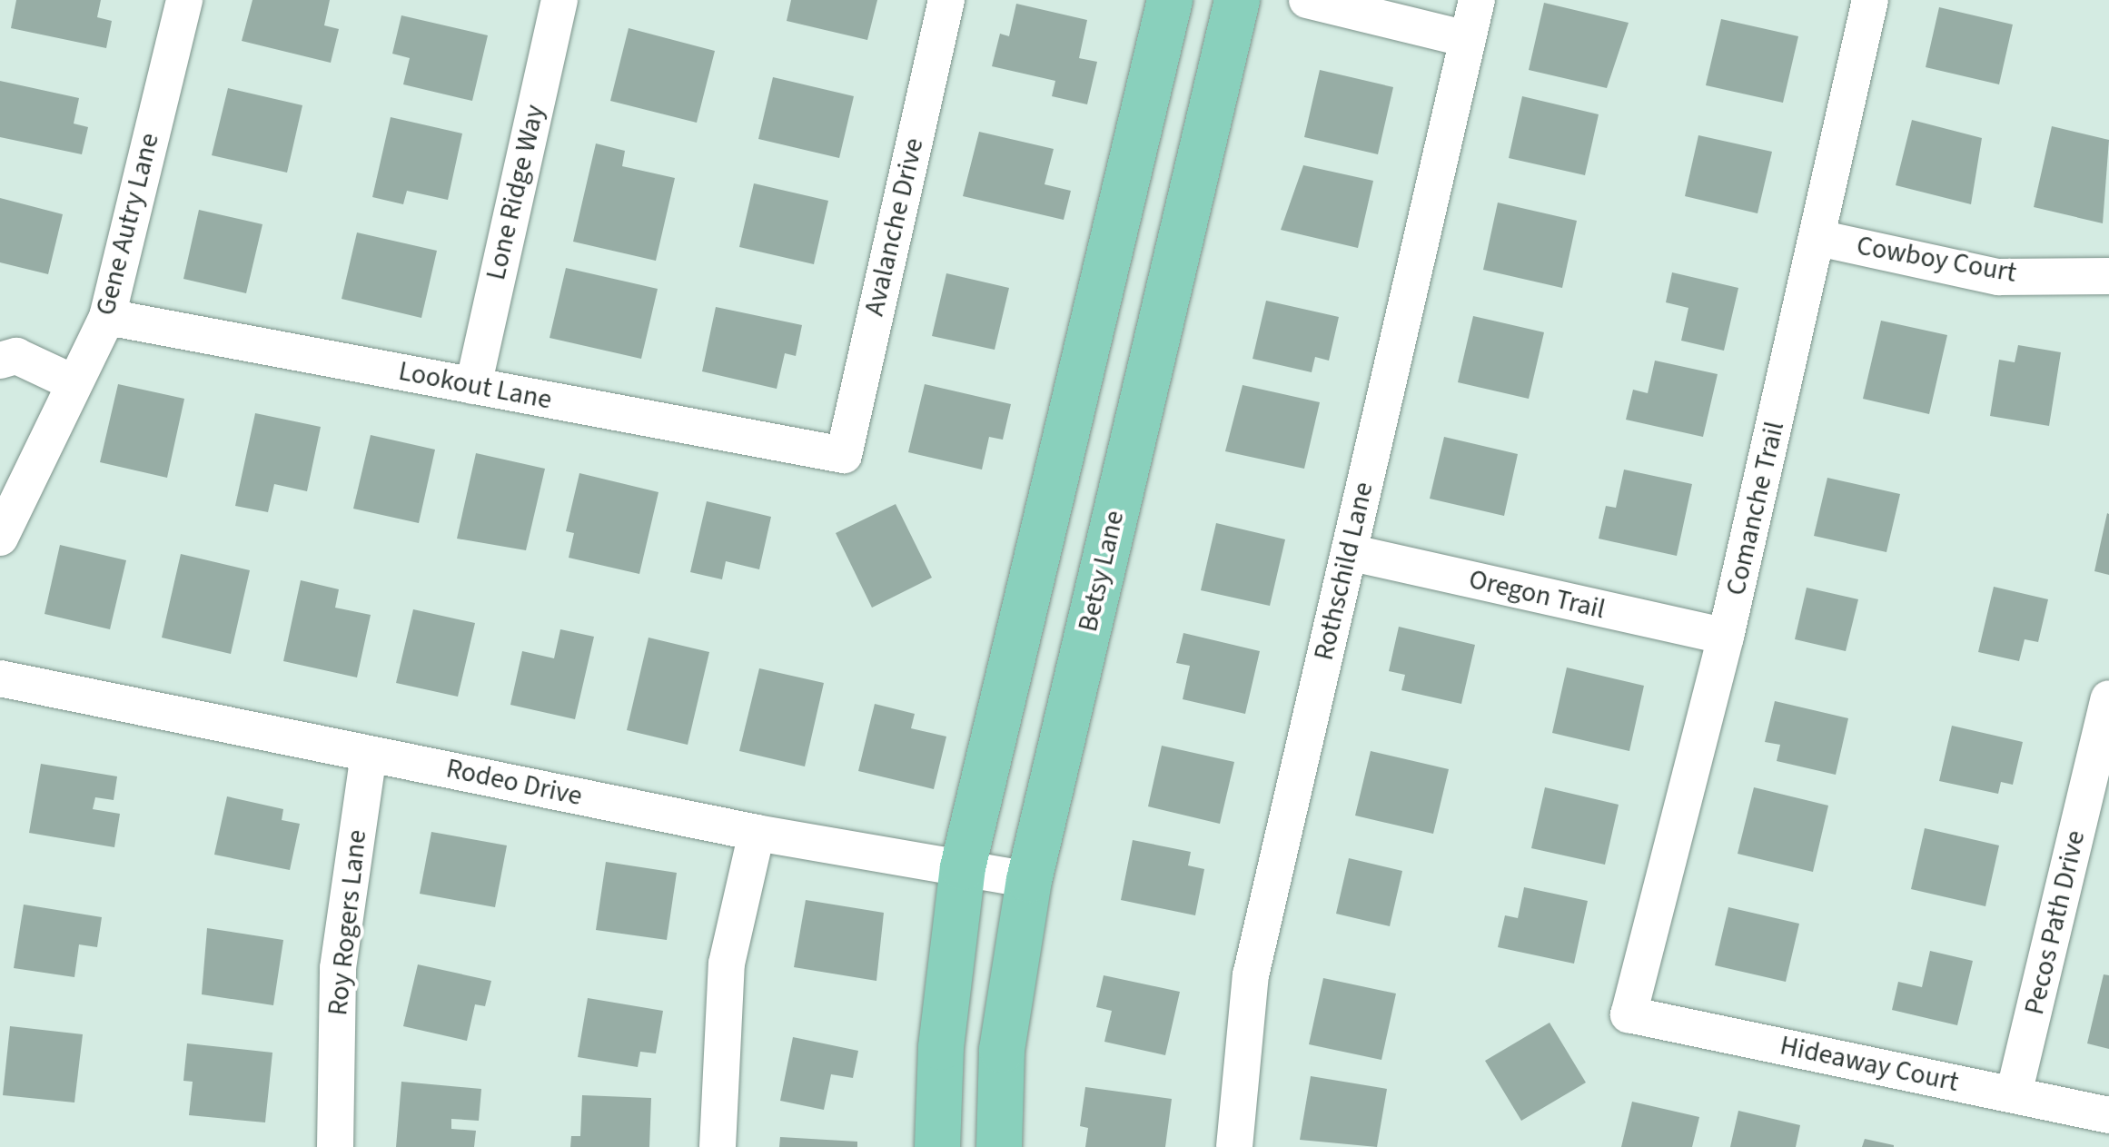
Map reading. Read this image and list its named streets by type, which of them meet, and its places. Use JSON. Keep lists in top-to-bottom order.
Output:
{
  "streets": {
    "main road": ["Betsy Lane"],
    "street": [
      "Lone Ridge Way",
      "Gene Autry Lane",
      "Avalanche Drive",
      "Cowboy Court",
      "Lookout Lane",
      "Comanche Trail",
      "Rothschild Lane",
      "Oregon Trail",
      "Rodeo Drive",
      "Roy Rogers Lane",
      "Pecos Path Drive",
      "Hideaway Court"
    ]
  },
  "crossings": [
    ["Lone Ridge Way", "Lookout Lane"],
    ["Gene Autry Lane", "Lookout Lane"],
    ["Avalanche Drive", "Lookout Lane"],
    ["Cowboy Court", "Comanche Trail"],
    ["Comanche Trail", "Oregon Trail"],
    ["Comanche Trail", "Hideaway Court"],
    ["Betsy Lane", "Rodeo Drive"],
    ["Rothschild Lane", "Oregon Trail"],
    ["Rodeo Drive", "Roy Rogers Lane"],
    ["Pecos Path Drive", "Hideaway Court"]
  ]
}
